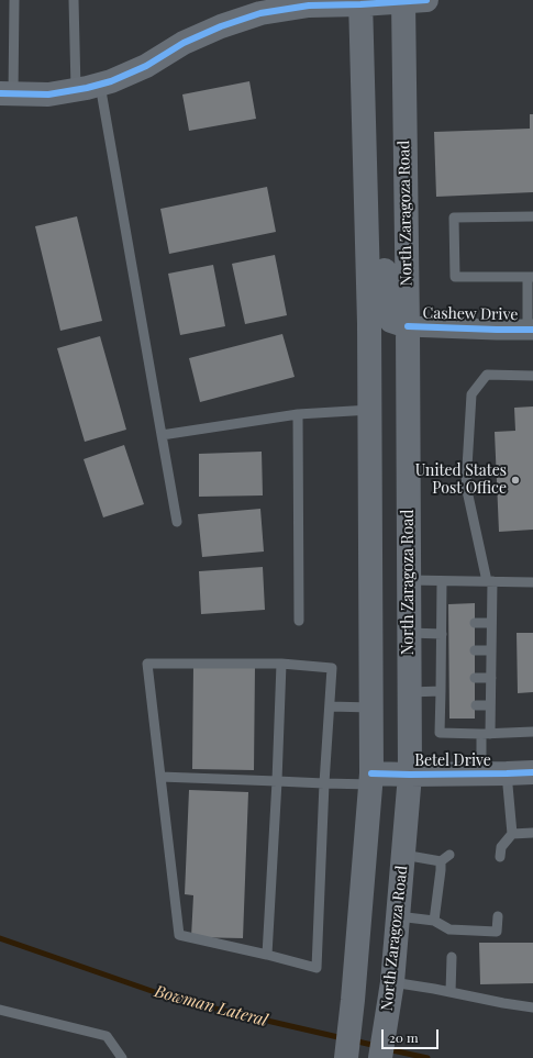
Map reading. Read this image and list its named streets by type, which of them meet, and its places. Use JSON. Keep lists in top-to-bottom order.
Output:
{
  "streets": {
    "main road": ["North Zaragoza Road", "Betel Drive"],
    "street": ["Cashew Drive"]
  },
  "crossings": [
    ["North Zaragoza Road", "Cashew Drive"],
    ["North Zaragoza Road", "Betel Drive"]
  ],
  "water": ["Bowman Lateral"],
  "places": ["United States Post Office"],
  "scale_bar": "20 m"
}
